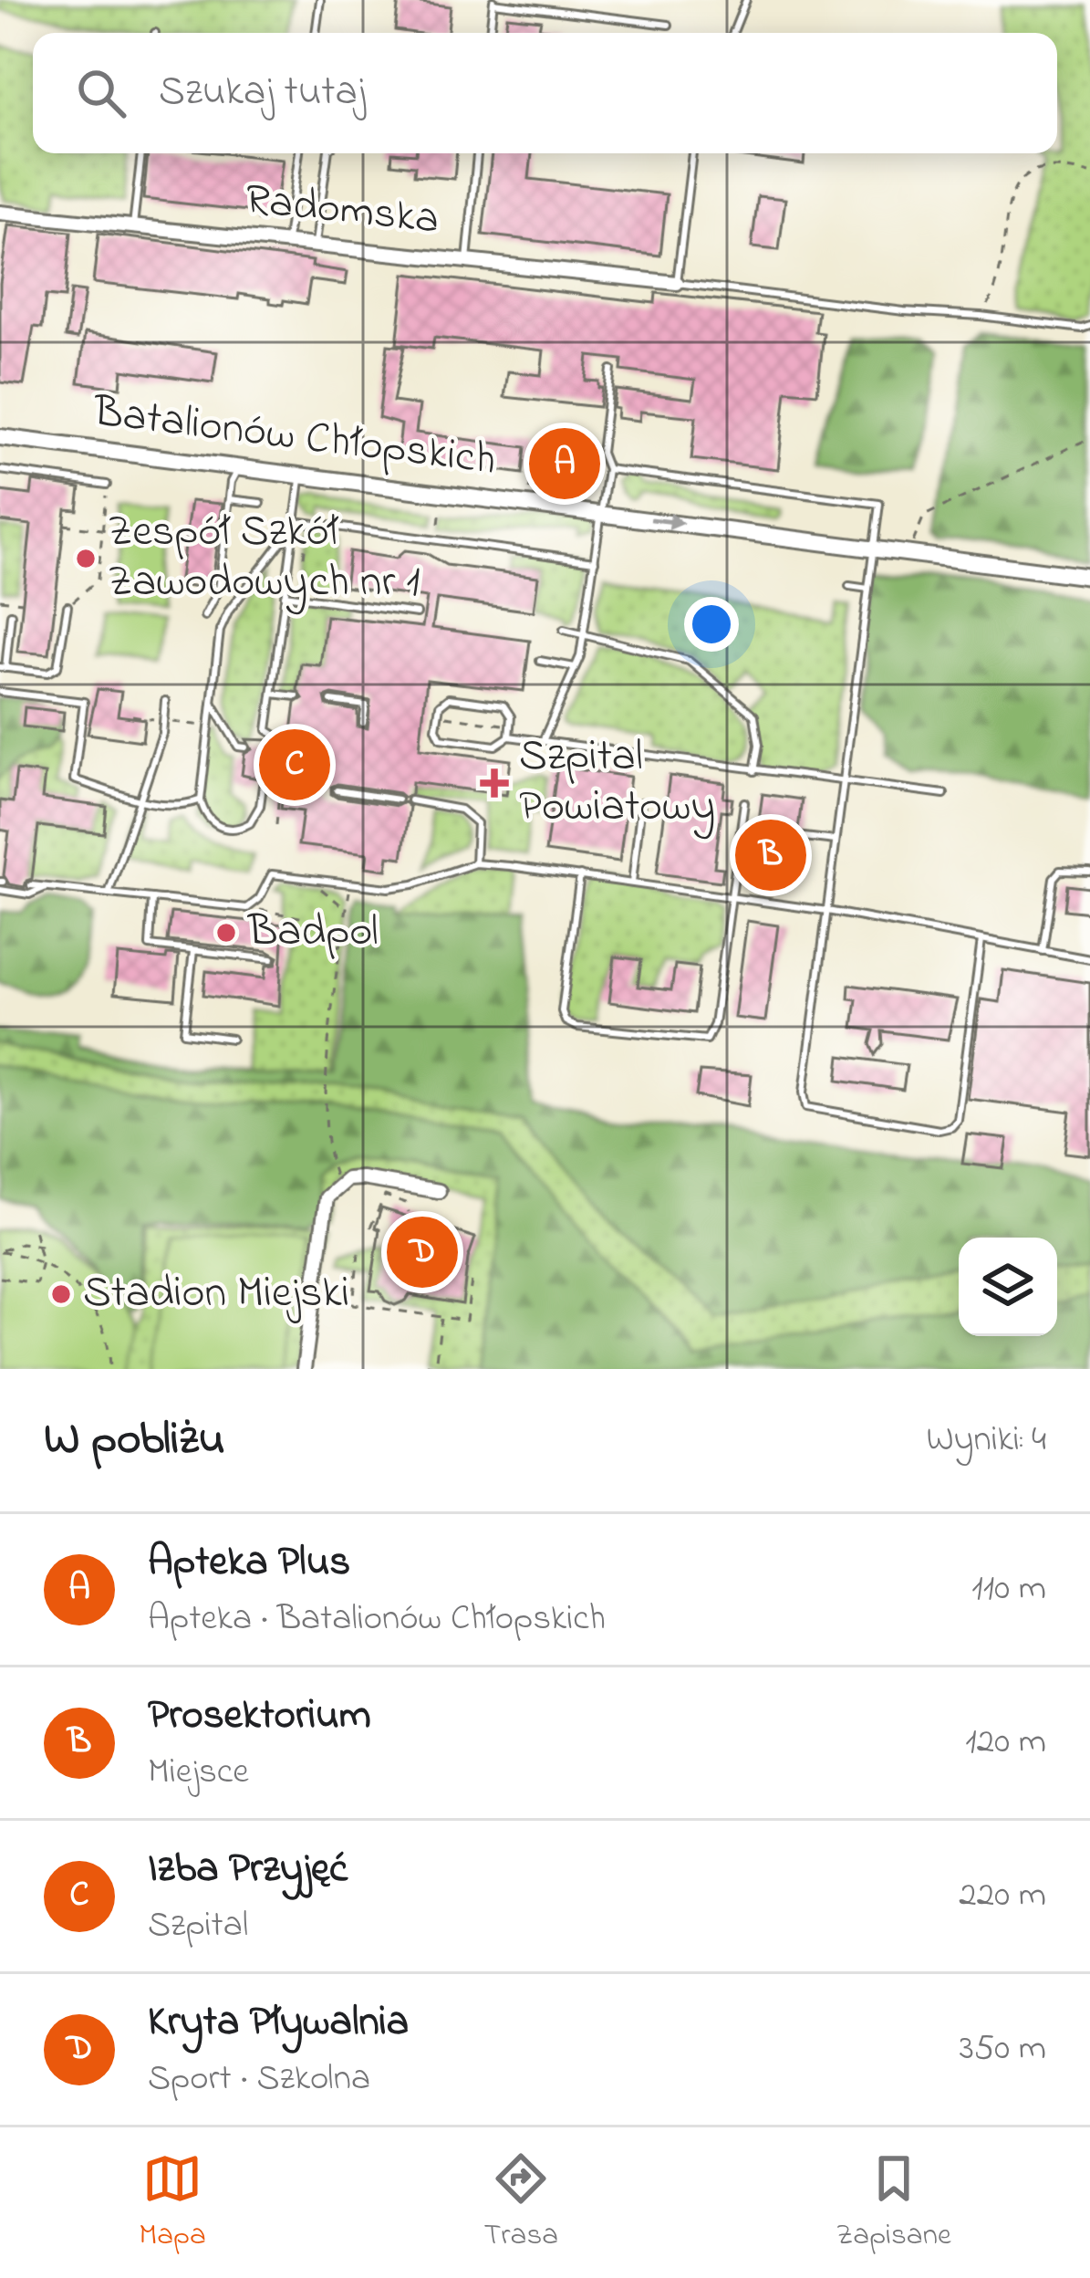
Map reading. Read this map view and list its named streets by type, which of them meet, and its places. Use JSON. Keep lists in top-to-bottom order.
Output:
{
  "streets": {
    "street": ["Radomska", "Batalionów Chłopskich"]
  },
  "places": {
    "other": ["Zespół Szkół Zawodowych nr 1", "Badpol", "Stadion Miejski"],
    "health": ["Szpital Powiatowy"]
  },
  "page": {
    "search": "Szukaj tutaj",
    "pins": [
      "A",
      "C",
      "B",
      "D"
    ],
    "heading": ["W pobliżu", "Wyniki: 4"],
    "list": [
      {
        "mark": "A",
        "name": "Apteka Plus",
        "note": "Apteka · Batalionów Chłopskich",
        "value": "110 m"
      },
      {
        "mark": "B",
        "name": "Prosektorium",
        "note": "Miejsce",
        "value": "120 m"
      },
      {
        "mark": "C",
        "name": "Izba Przyjęć",
        "note": "Szpital",
        "value": "220 m"
      },
      {
        "mark": "D",
        "name": "Kryta Pływalnia",
        "note": "Sport · Szkolna",
        "value": "350 m"
      }
    ],
    "nav": ["Mapa", "Trasa", "Zapisane"]
  }
}
